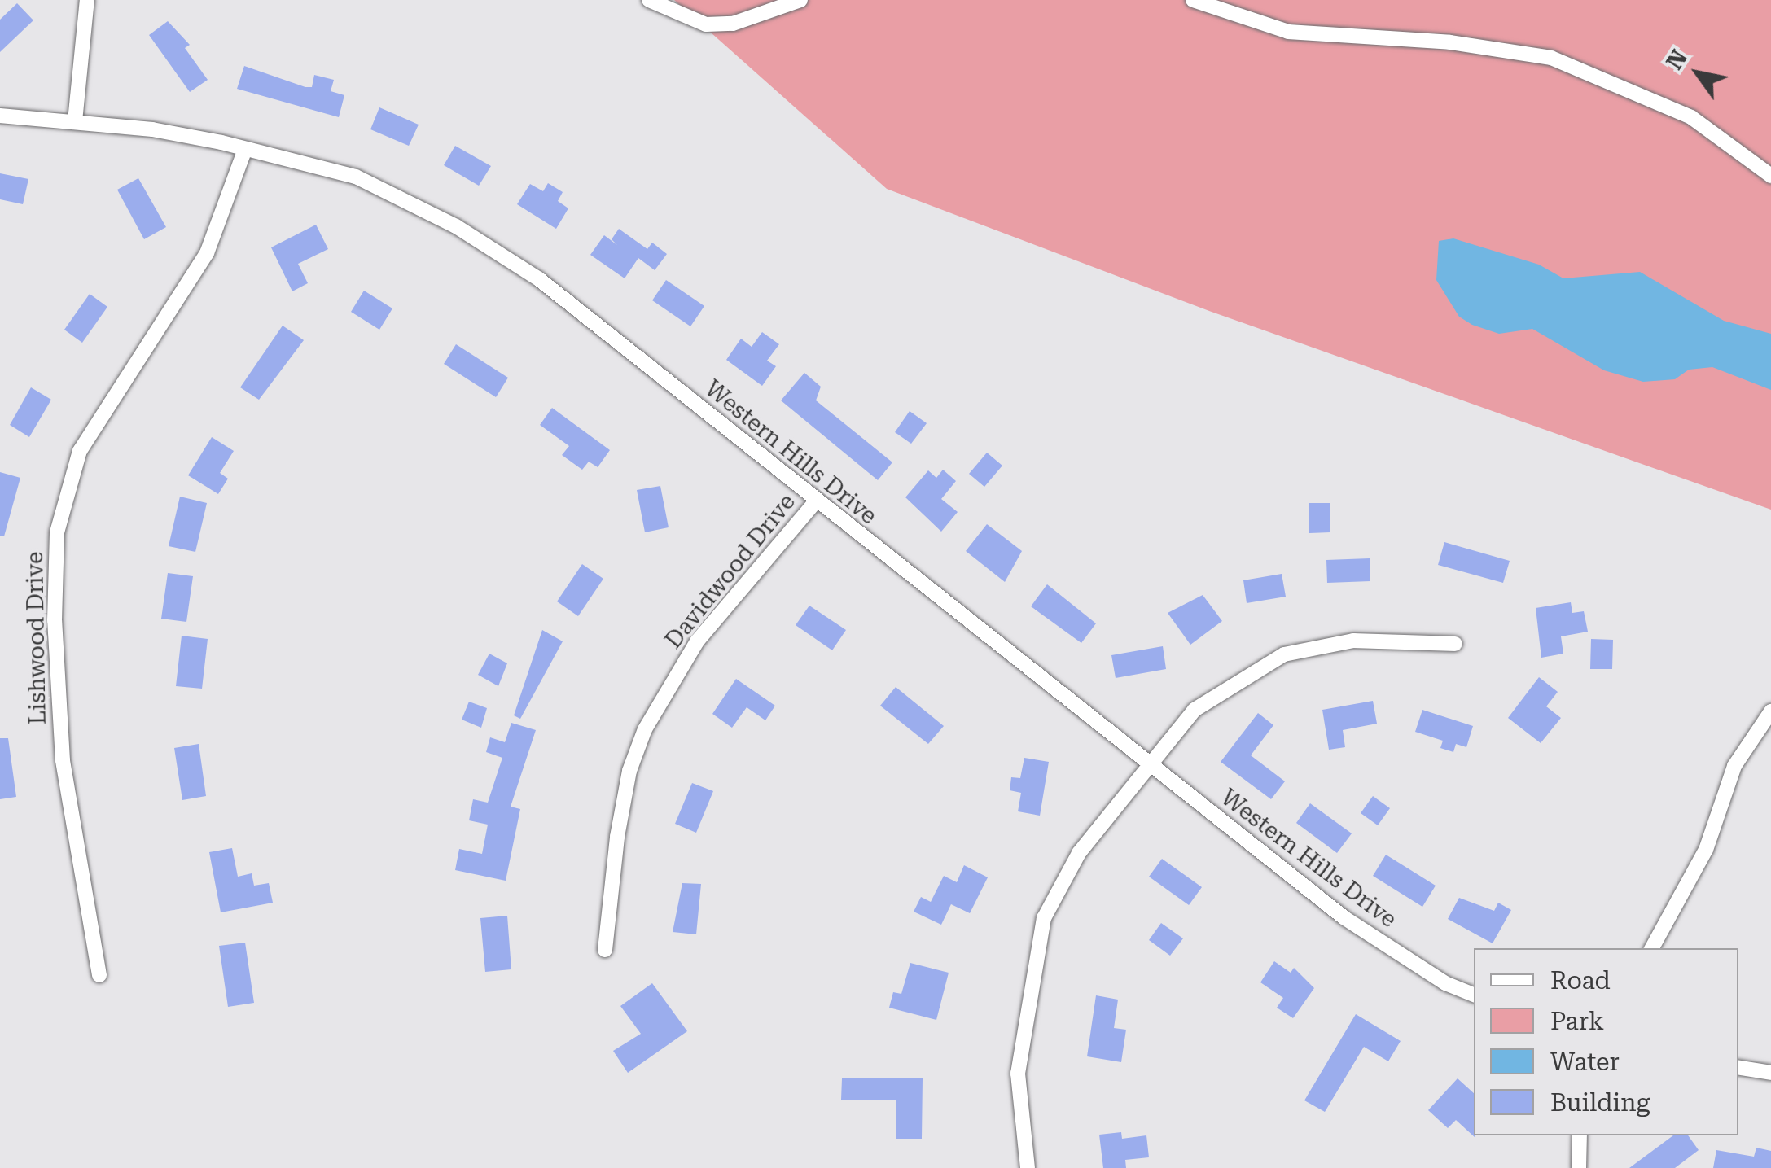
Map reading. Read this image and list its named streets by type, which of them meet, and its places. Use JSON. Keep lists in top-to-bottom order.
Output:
{
  "streets": {
    "street": ["Western Hills Drive", "Davidwood Drive", "Lishwood Drive"]
  },
  "crossings": [
    ["Western Hills Drive", "Davidwood Drive"],
    ["Western Hills Drive", "Lishwood Drive"]
  ],
  "legend": [
    "Road",
    "Park",
    "Water",
    "Building"
  ],
  "north": "top left"
}
